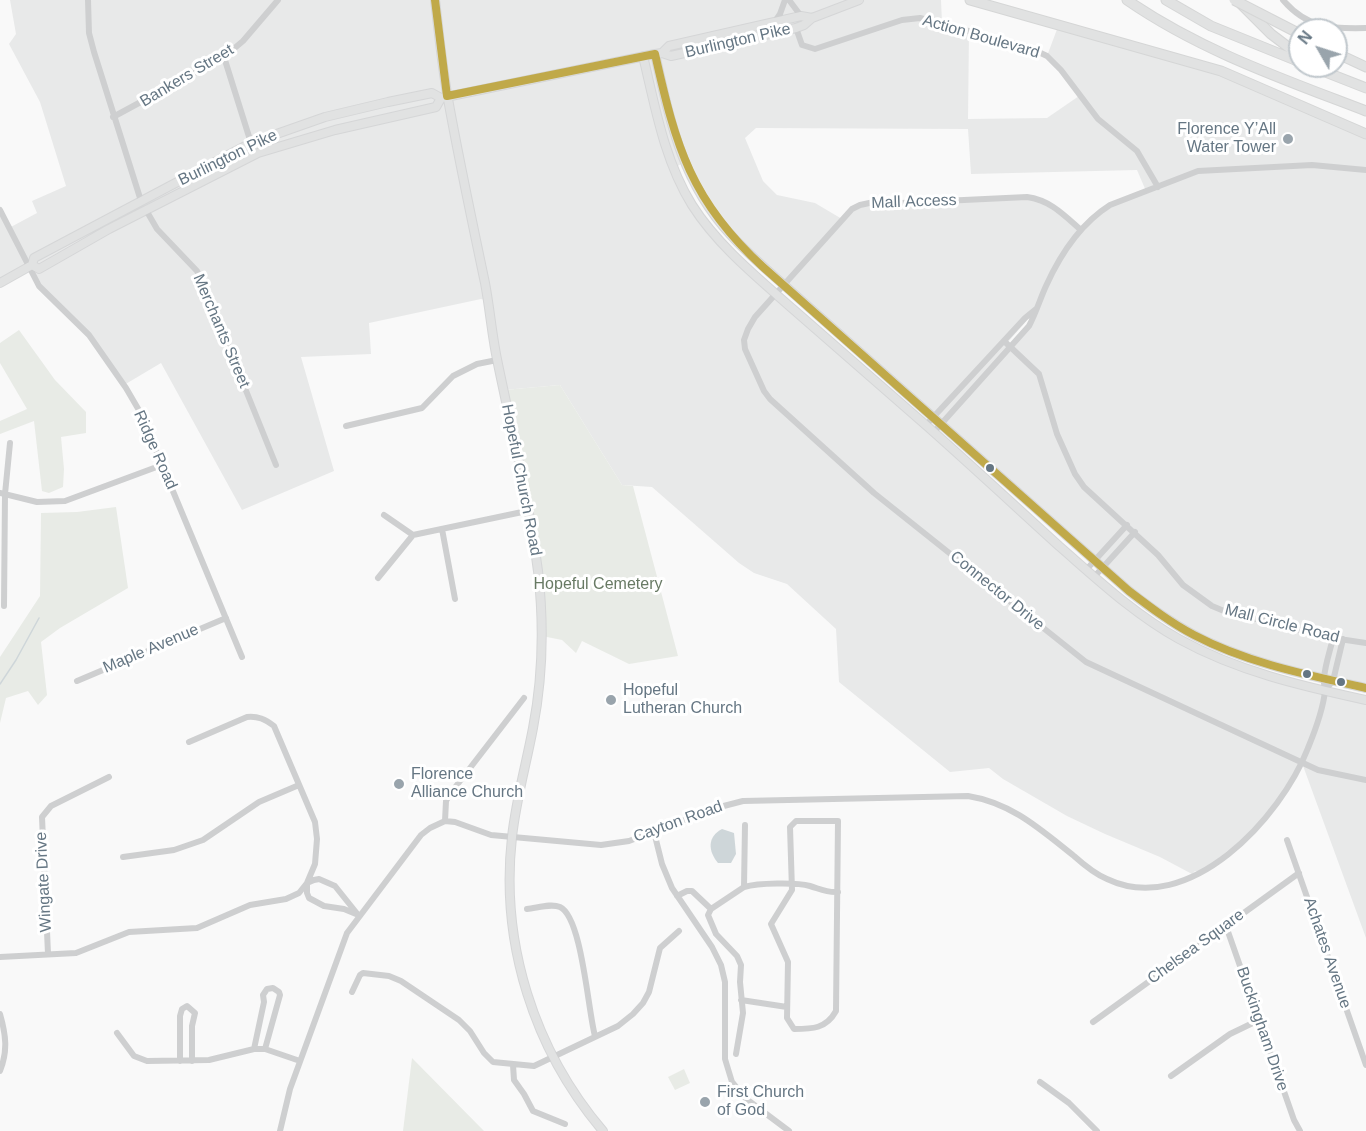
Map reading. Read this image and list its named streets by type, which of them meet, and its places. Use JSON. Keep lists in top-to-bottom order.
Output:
{
  "streets": {
    "main road": ["Burlington Pike", "Hopeful Church Road"],
    "street": [
      "Action Boulevard",
      "Bankers Street",
      "Mall Access",
      "Merchants Street",
      "Ridge Road",
      "Connector Drive",
      "Mall Circle Road",
      "Maple Avenue",
      "Cayton Road",
      "Wingate Drive",
      "Chelsea Square",
      "Achates Avenue",
      "Buckingham Drive"
    ]
  },
  "crossings": [
    ["Action Boulevard", "Burlington Pike"],
    ["Burlington Pike", "Merchants Street"],
    ["Burlington Pike", "Ridge Road"],
    ["Burlington Pike", "Hopeful Church Road"],
    ["Mall Access", "Connector Drive"],
    ["Ridge Road", "Maple Avenue"],
    ["Hopeful Church Road", "Cayton Road"],
    ["Connector Drive", "Cayton Road"],
    ["Chelsea Square", "Achates Avenue"],
    ["Chelsea Square", "Buckingham Drive"]
  ],
  "parks": ["Hopeful Cemetery"],
  "places": [
    "Florence Y’All Water Tower",
    "Hopeful Lutheran Church",
    "Florence Alliance Church",
    "First Church of God"
  ],
  "north": "top left"
}
